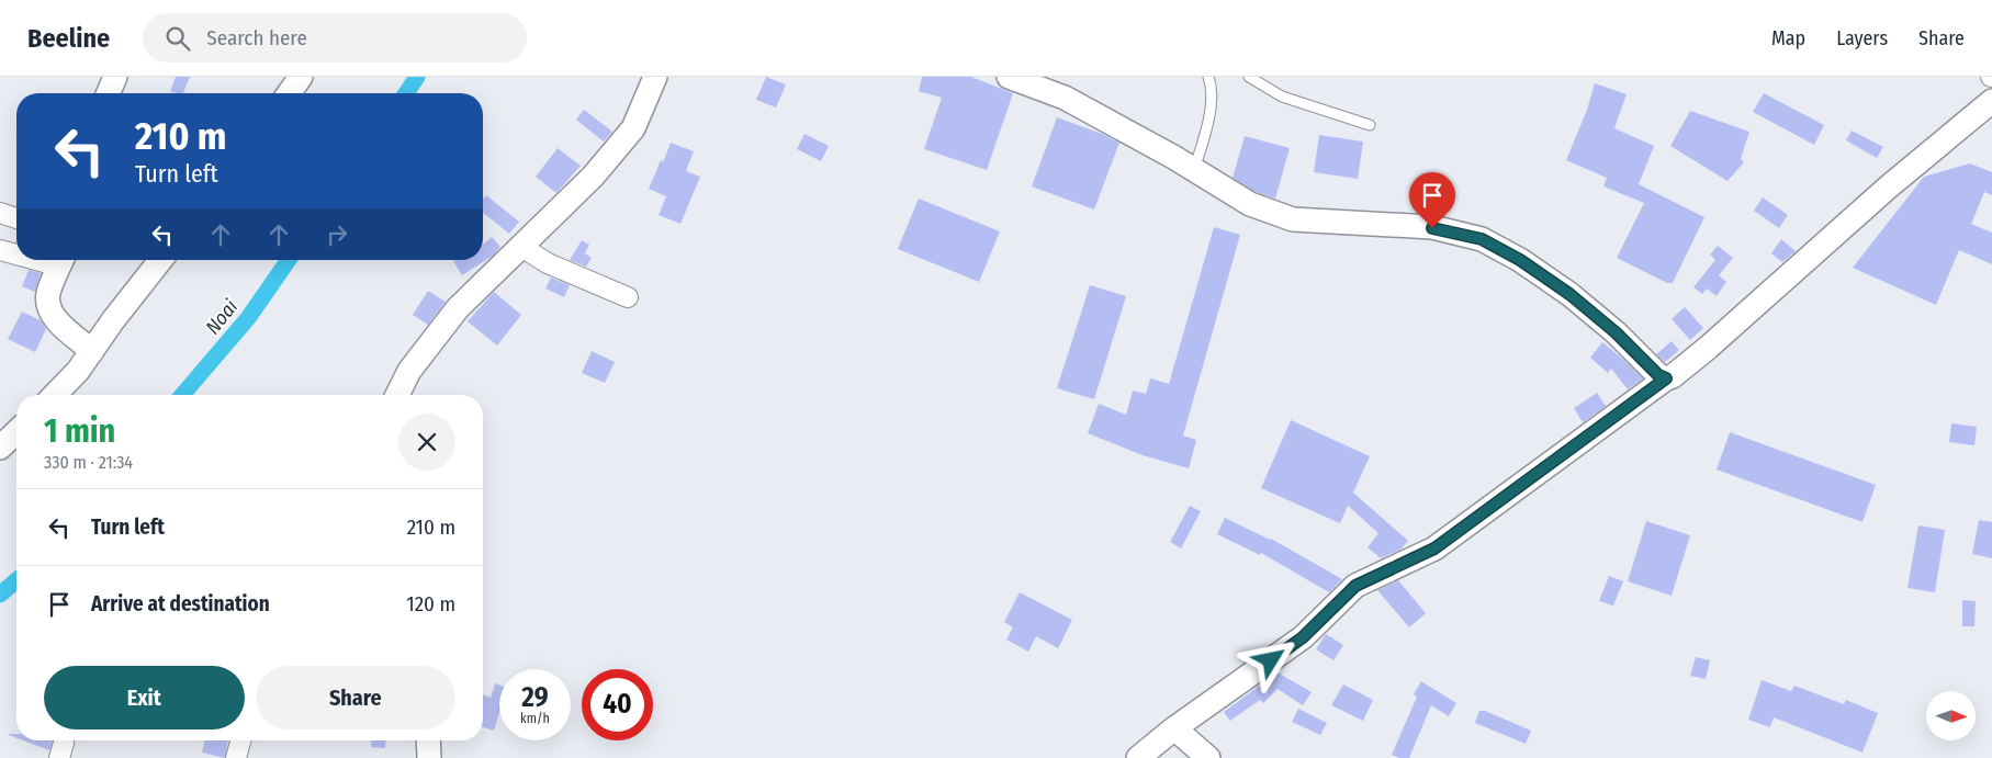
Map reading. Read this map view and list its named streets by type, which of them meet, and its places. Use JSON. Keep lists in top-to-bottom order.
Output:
{
  "water": ["Noai"],
  "north": "right",
  "page": {
    "header": "Beeline",
    "search": "Search here",
    "nav": ["Map", "Layers", "Share"],
    "turn": ["210 m", "Turn left"],
    "heading": ["1 min", "330 m · 21:34"],
    "list": [
      {
        "name": "Turn left",
        "value": "210 m"
      },
      {
        "name": "Arrive at destination",
        "value": "120 m"
      }
    ],
    "buttons": ["Exit", "Share"],
    "speed": "29 km/h",
    "limit": "40"
  }
}
